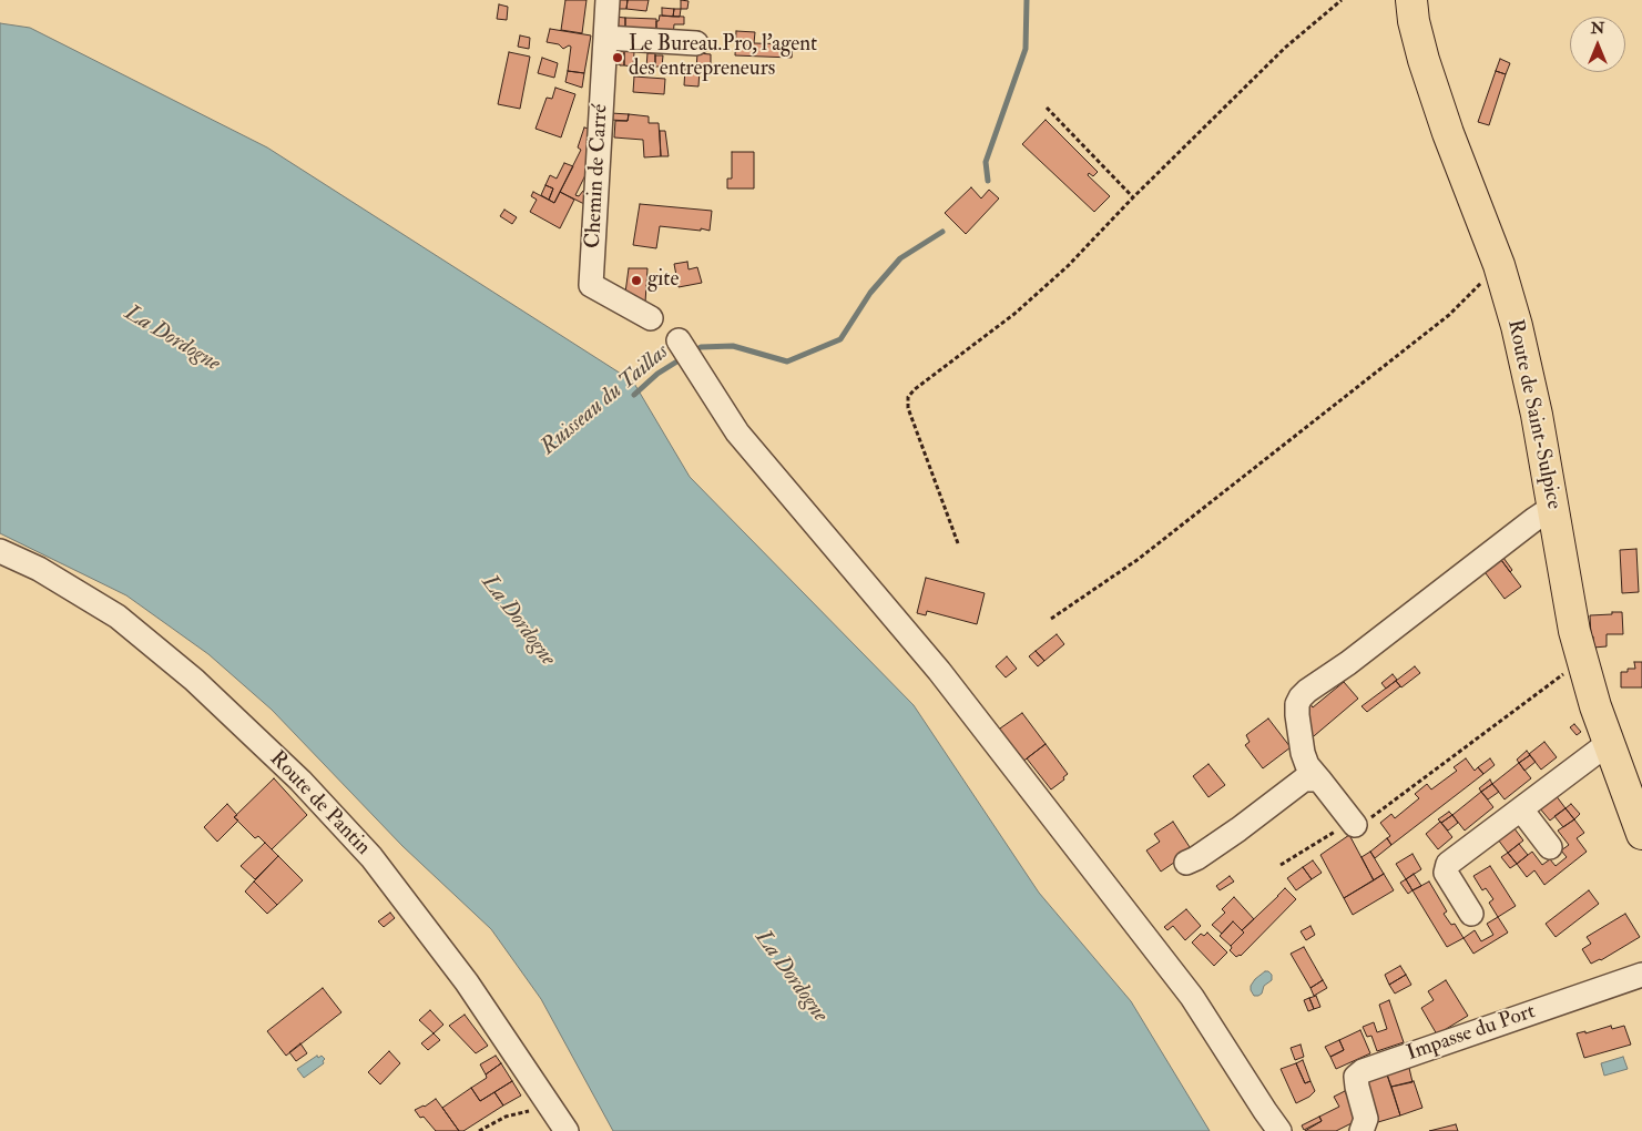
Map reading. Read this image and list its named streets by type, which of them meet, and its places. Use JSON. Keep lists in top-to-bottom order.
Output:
{
  "streets": {
    "main road": ["Route de Saint-Sulpice"],
    "street": ["Chemin de Carré", "Route de Pantin", "Impasse du Port"]
  },
  "water": ["La Dordogne", "Ruisseau du Taillas"],
  "places": ["Le Bureau.Pro, l'agent des entrepreneurs", "gite"],
  "north": "top"
}
